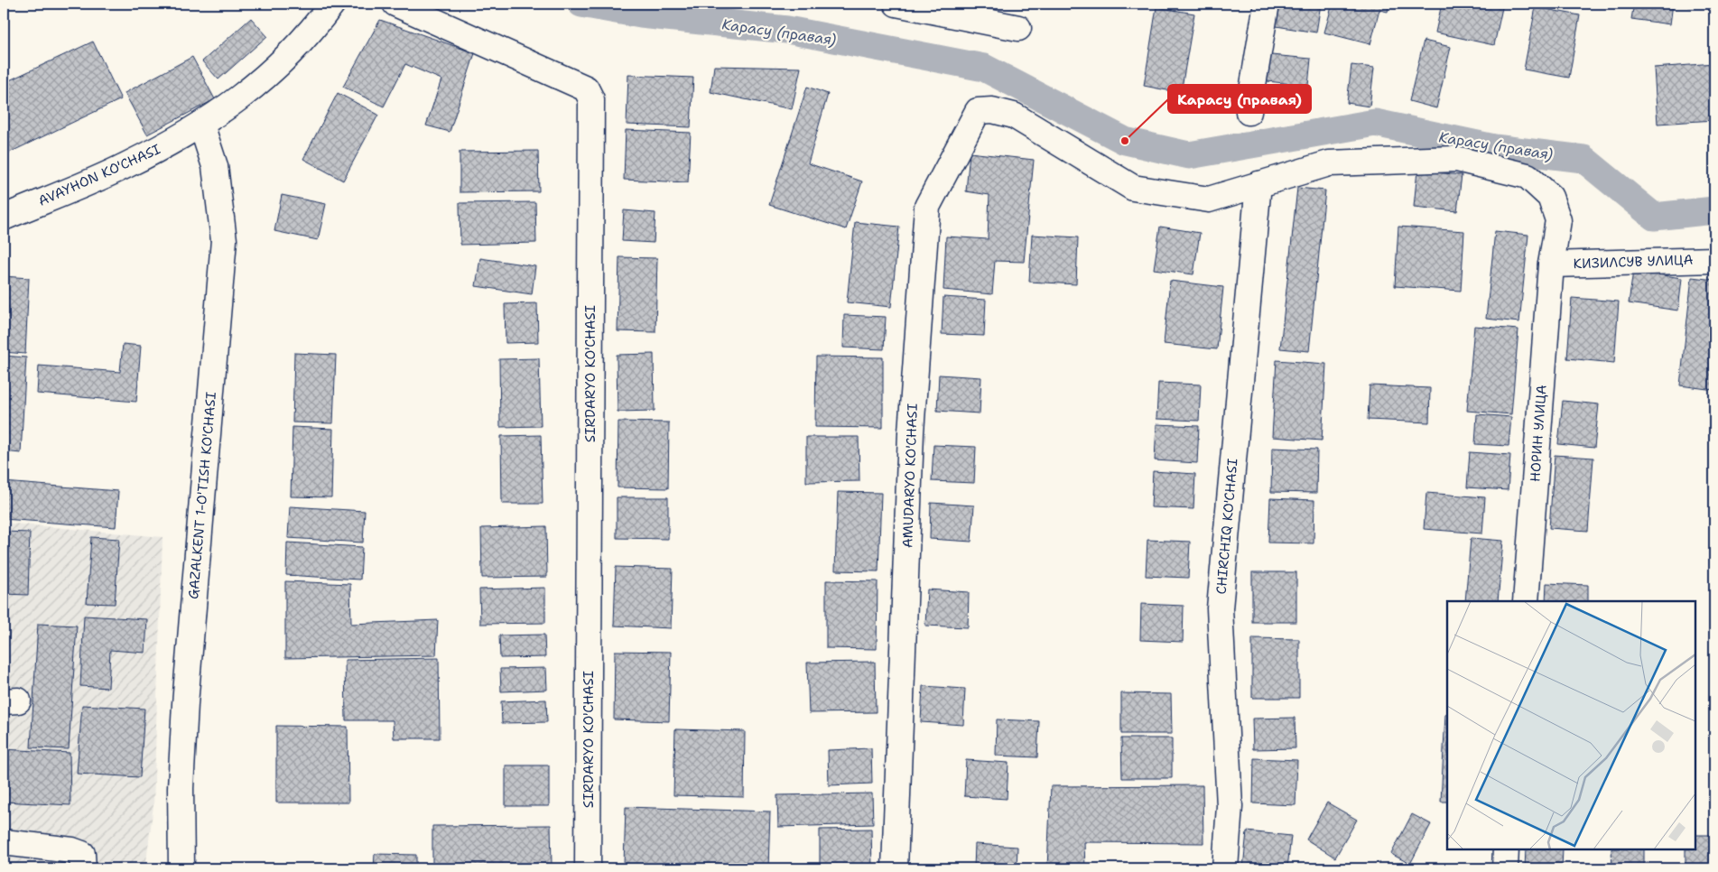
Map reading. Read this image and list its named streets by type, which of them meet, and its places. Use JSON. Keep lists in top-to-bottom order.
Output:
{
  "streets": {
    "street": [
      "AVAYHON KO'CHASI",
      "КИЗИЛСУВ УЛИЦА",
      "SIRDARYO KO'CHASI",
      "НОРИН УЛИЦА",
      "AMUDARYO KO'CHASI",
      "GAZALKENT 1-O'TISH KO'CHASI",
      "CHIRCHIQ KO'CHASI"
    ]
  },
  "crossings": [
    ["AVAYHON KO'CHASI", "GAZALKENT 1-O'TISH KO'CHASI"],
    ["КИЗИЛСУВ УЛИЦА", "НОРИН УЛИЦА"],
    ["НОРИН УЛИЦА", "AMUDARYO KO'CHASI"],
    ["НОРИН УЛИЦА", "CHIRCHIQ KO'CHASI"]
  ],
  "water": ["Карасу (правая)"],
  "places": ["Карасу (правая)"]
}
